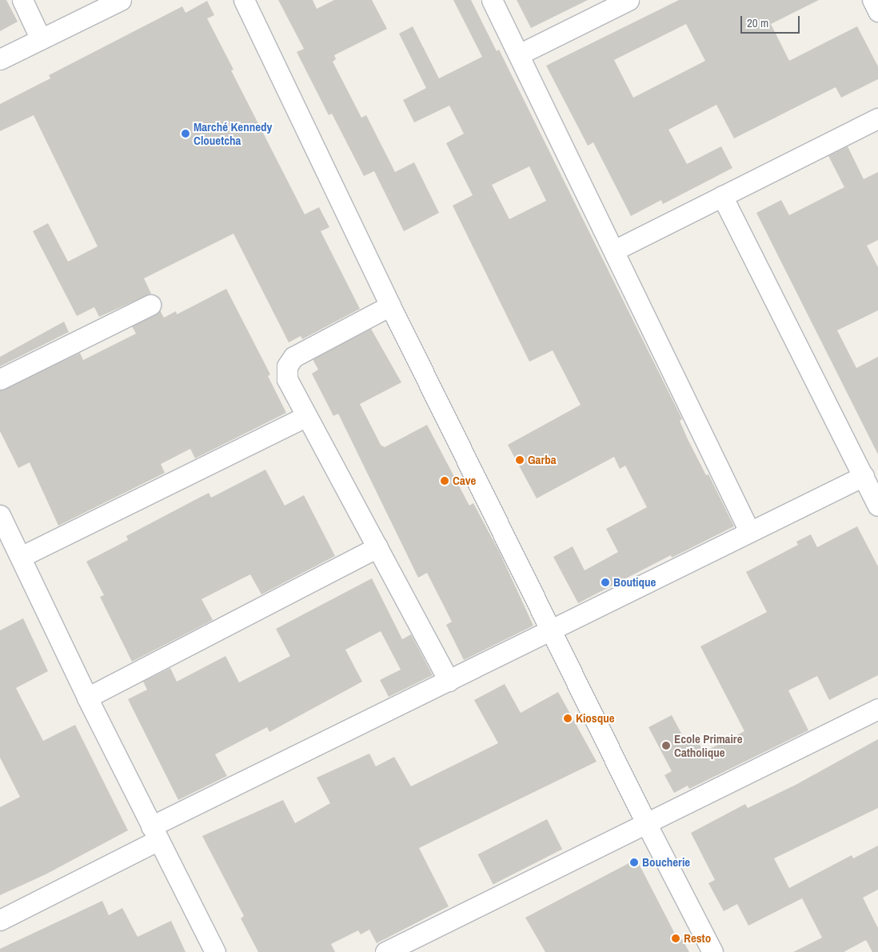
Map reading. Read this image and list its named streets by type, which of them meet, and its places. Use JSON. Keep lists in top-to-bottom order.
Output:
{
  "places": [
    "Marché Kennedy Clouetcha",
    "Garba",
    "Cave",
    "Boutique",
    "Kiosque",
    "Ecole Primaire Catholique",
    "Boucherie",
    "Resto"
  ],
  "scale_bar": "20 m"
}
